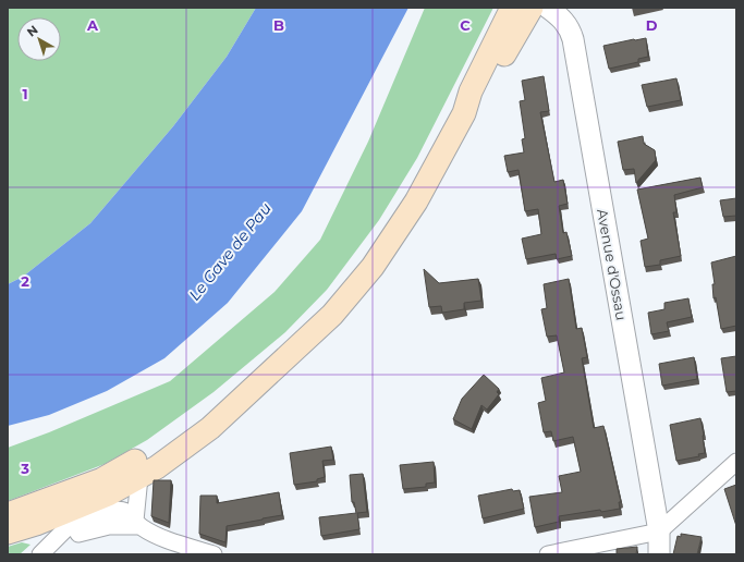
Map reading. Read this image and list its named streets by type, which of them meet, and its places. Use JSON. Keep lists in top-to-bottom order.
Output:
{
  "streets": {
    "street": ["Avenue d'Ossau"]
  },
  "water": ["Le Gave de Pau"],
  "north": "top left",
  "grid": {
    "columns": [
      "A",
      "B",
      "C",
      "D"
    ],
    "rows": ["1", "2", "3"]
  }
}
